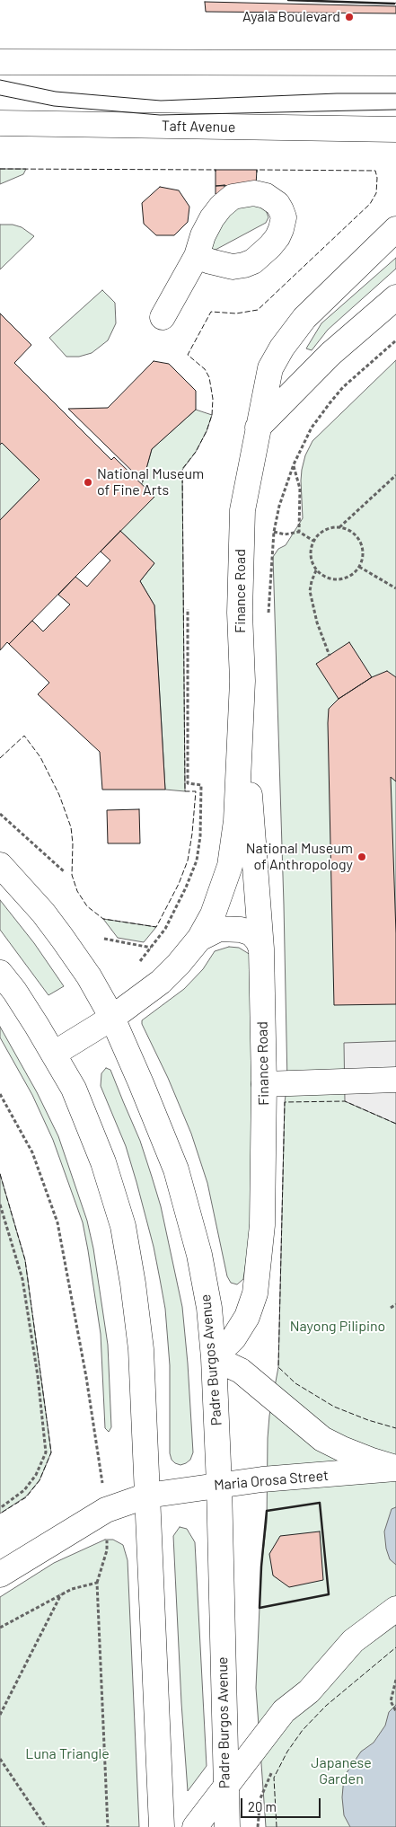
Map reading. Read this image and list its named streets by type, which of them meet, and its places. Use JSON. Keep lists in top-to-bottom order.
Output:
{
  "streets": {
    "main road": [
      "Taft Avenue",
      "Finance Road",
      "Padre Burgos Avenue",
      "Maria Orosa Street"
    ]
  },
  "crossings": [
    ["Finance Road", "Padre Burgos Avenue"],
    ["Padre Burgos Avenue", "Maria Orosa Street"]
  ],
  "parks": ["Nayong Pilipino", "Luna Triangle", "Japanese Garden"],
  "places": ["Ayala Boulevard", "National Museum of Fine Arts", "National Museum of Anthropology"],
  "scale_bar": "20 m"
}
